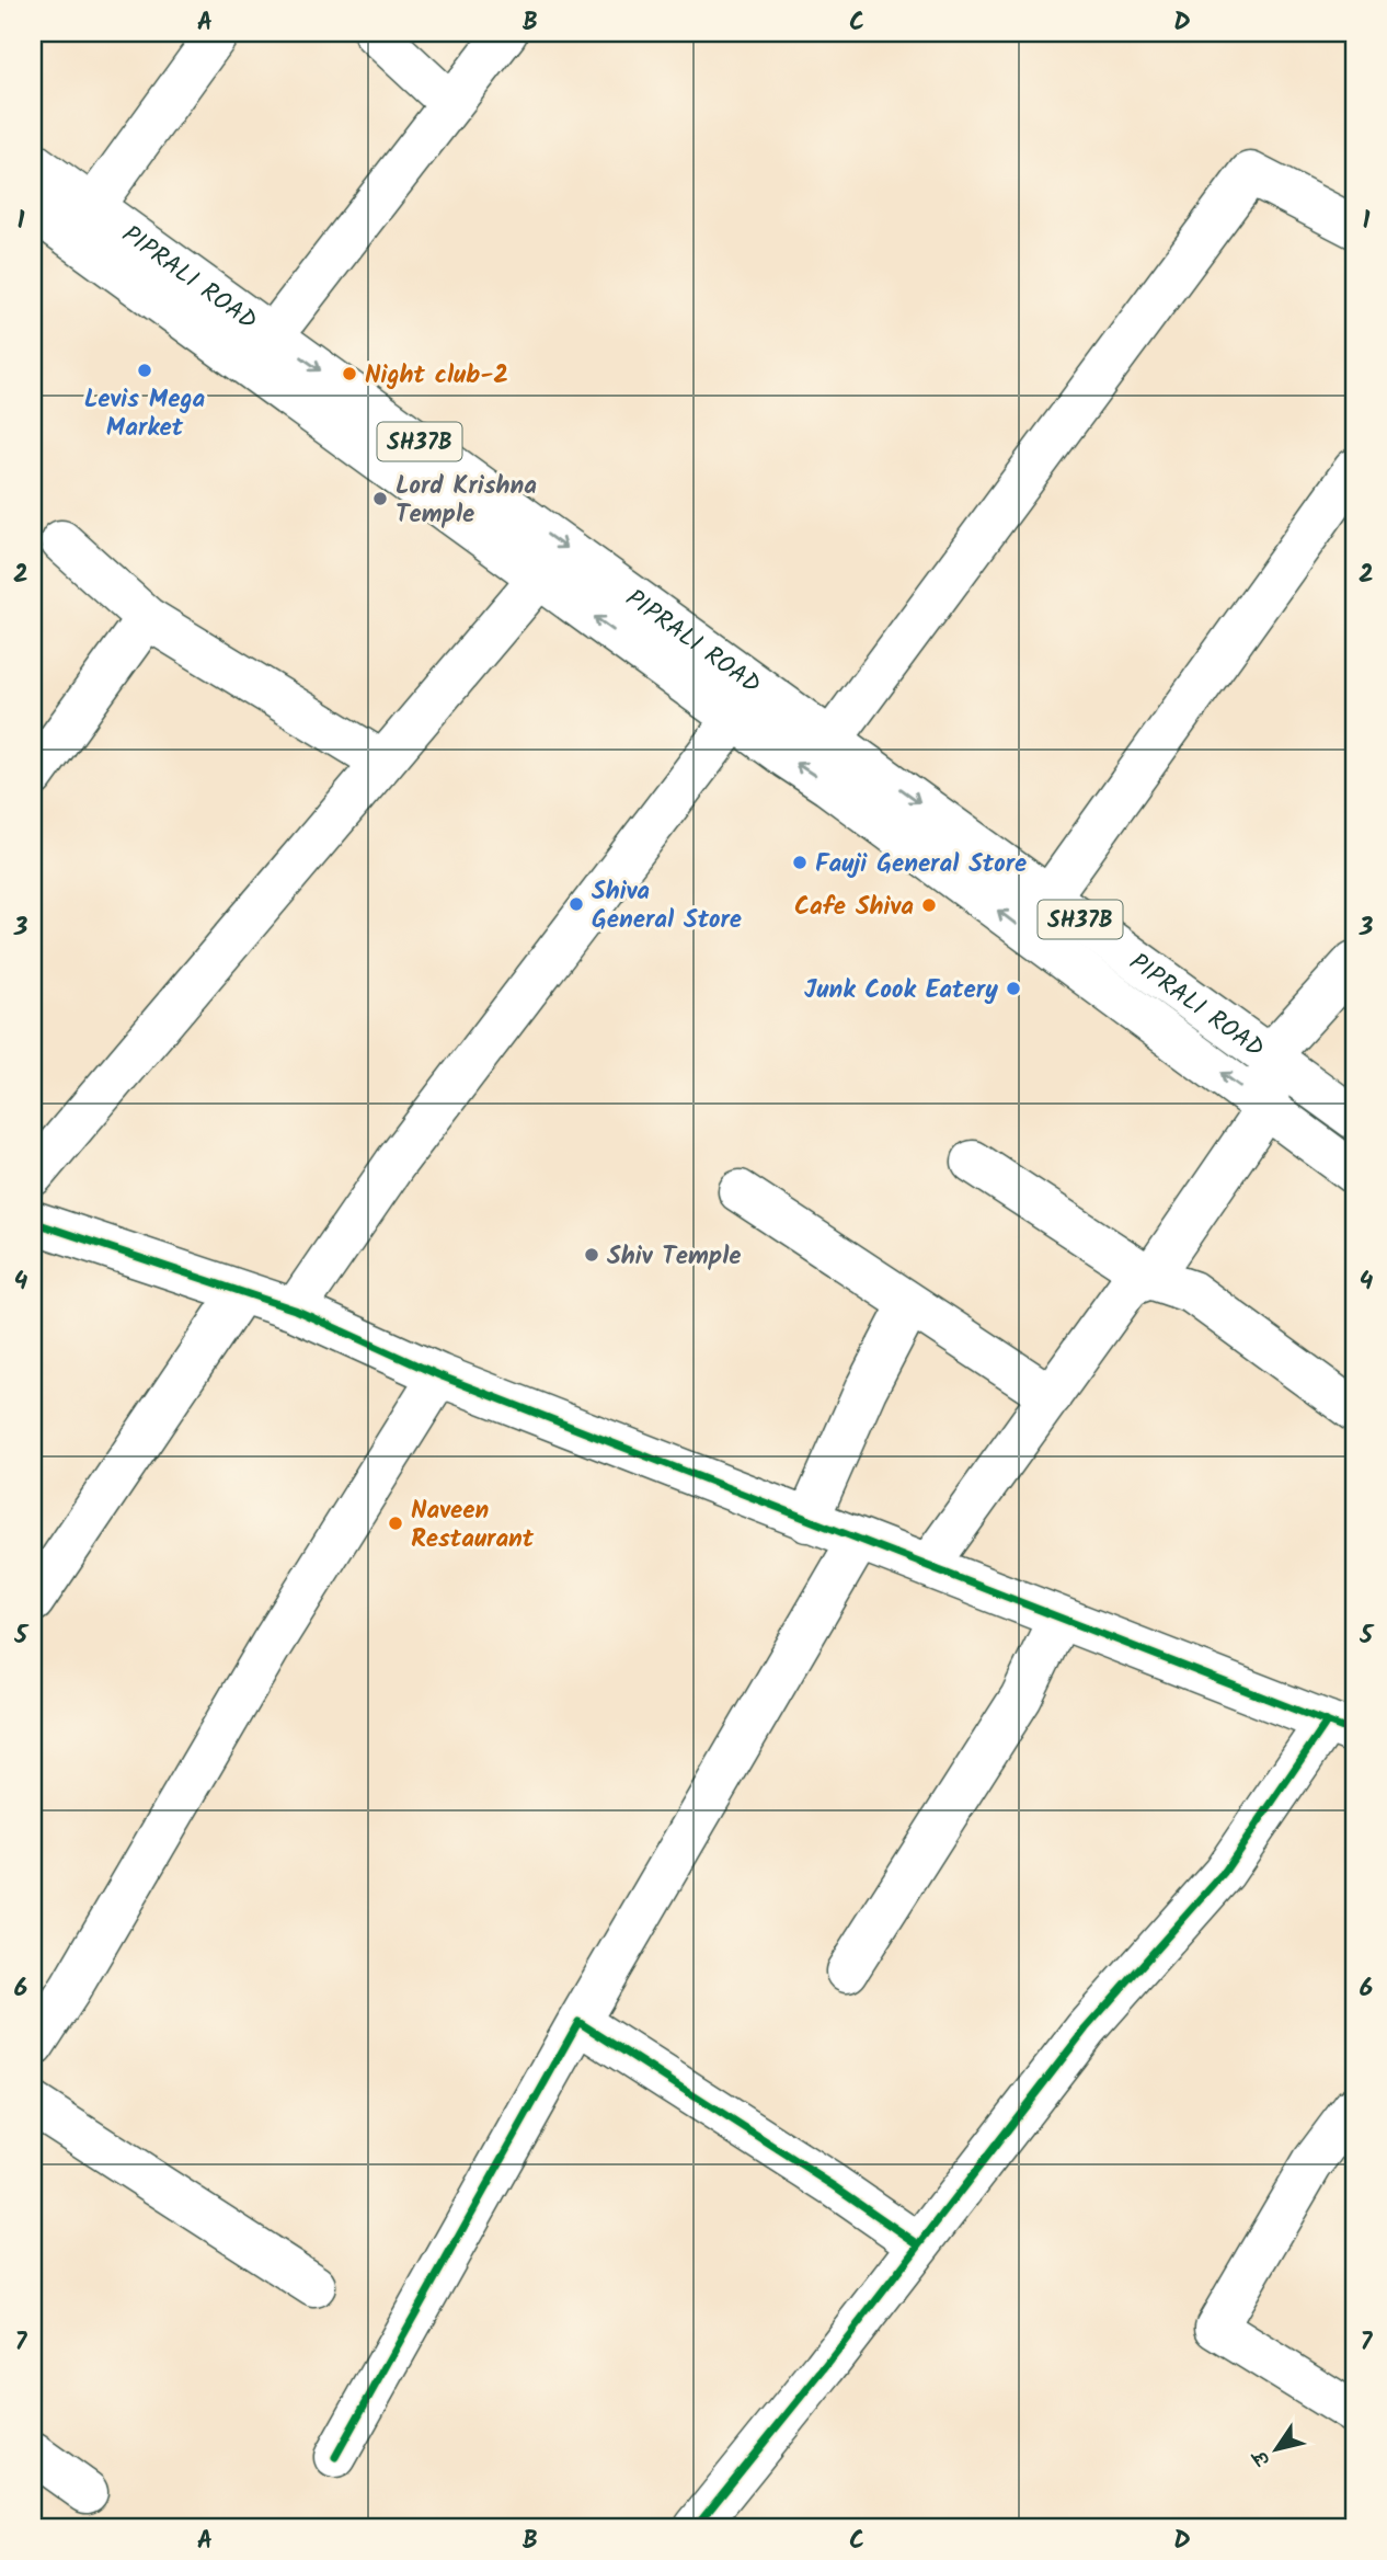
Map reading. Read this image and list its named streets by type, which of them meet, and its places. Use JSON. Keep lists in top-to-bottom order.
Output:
{
  "streets": {
    "street": ["PIPRALI ROAD", "SH37B"]
  },
  "places": [
    "Levis Mega Market",
    "Night club-2",
    "Lord Krishna Temple",
    "Fauji General Store",
    "Shiva General Store",
    "Cafe Shiva",
    "Junk Cook Eatery",
    "Shiv Temple",
    "Naveen Restaurant"
  ],
  "north": "bottom left",
  "grid": {
    "columns": [
      "A",
      "B",
      "C",
      "D"
    ],
    "rows": [
      "1",
      "2",
      "3",
      "4",
      "5",
      "6",
      "7"
    ]
  }
}
